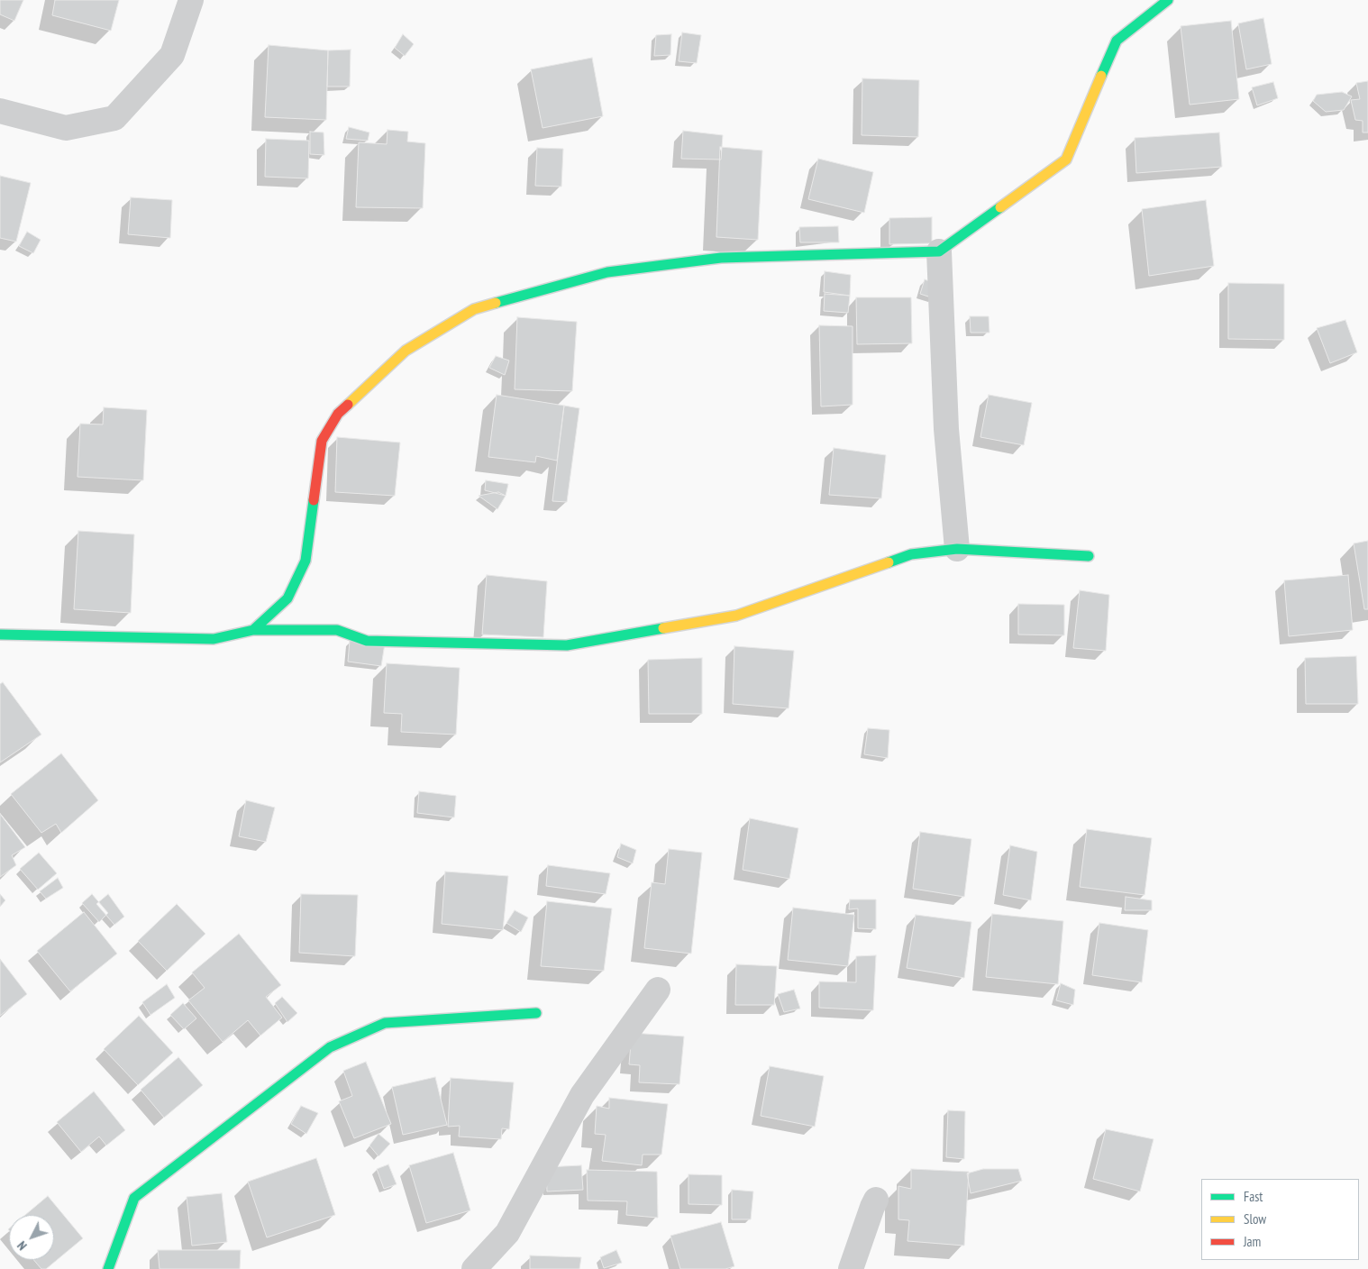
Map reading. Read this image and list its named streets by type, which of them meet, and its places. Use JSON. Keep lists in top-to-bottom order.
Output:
{
  "legend": ["Fast", "Slow", "Jam"],
  "north": "bottom left"
}
